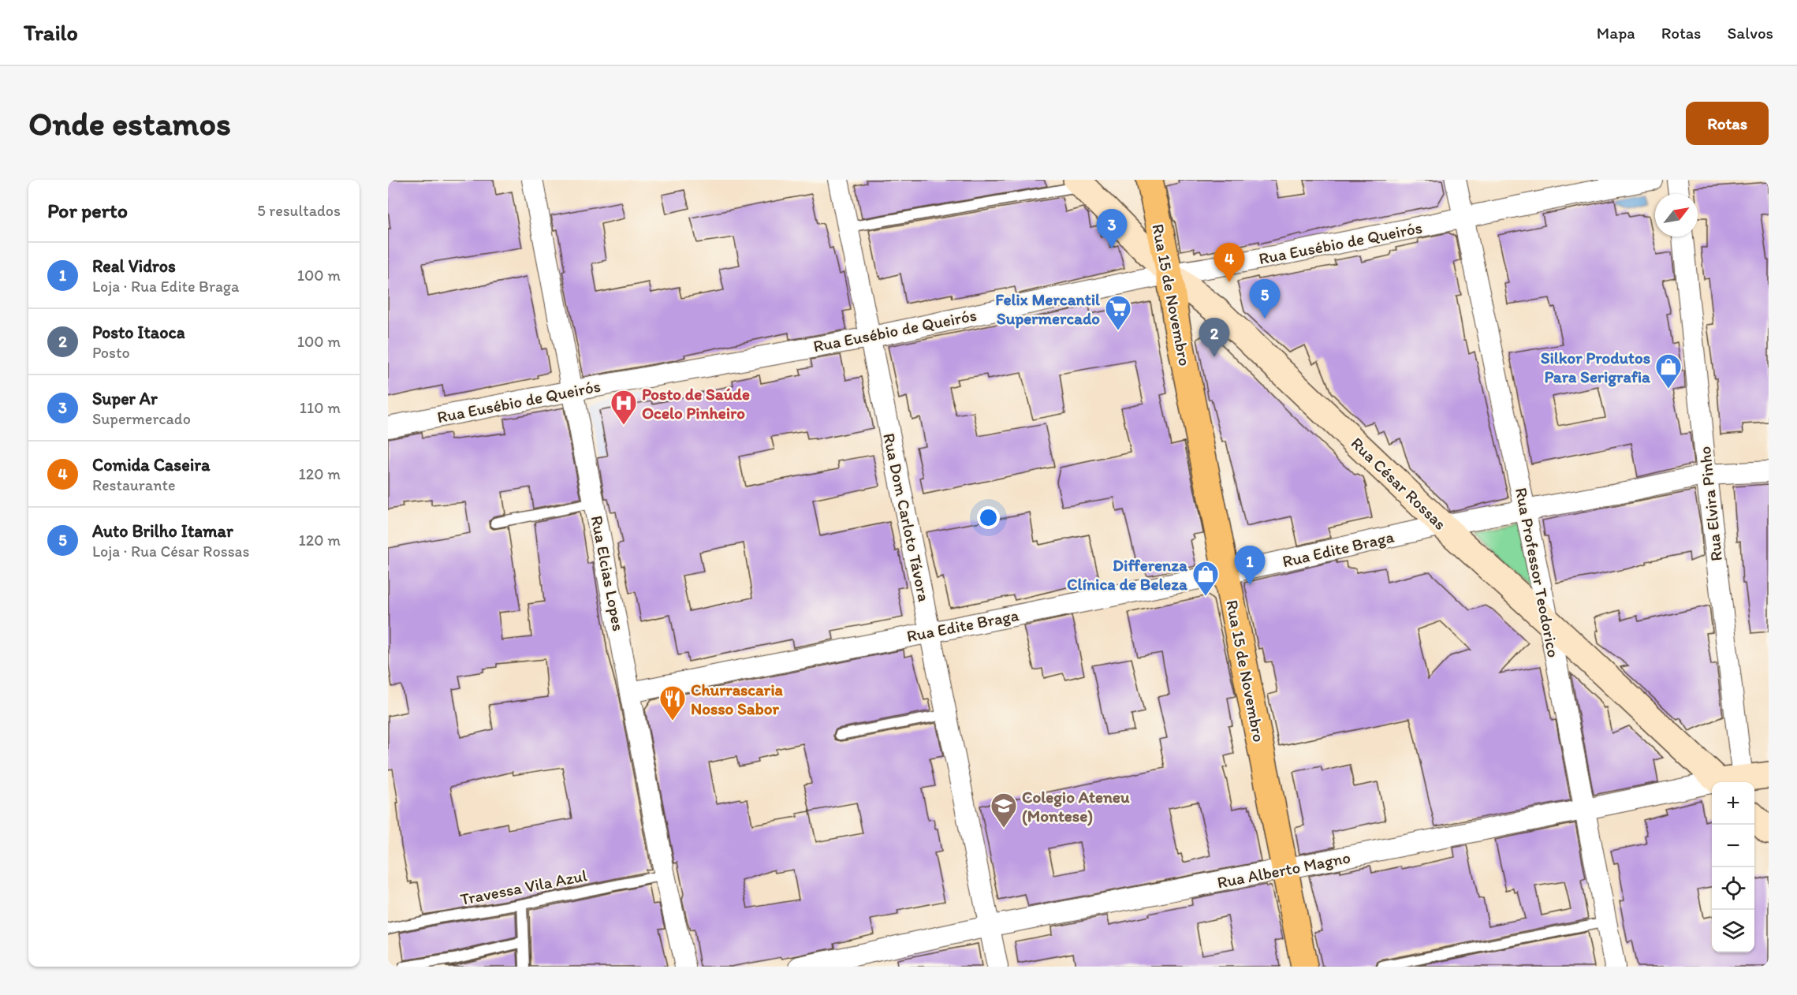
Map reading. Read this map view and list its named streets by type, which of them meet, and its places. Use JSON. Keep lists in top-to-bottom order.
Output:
{
  "streets": {
    "main road": ["Rua 15 de Novembro", "Rua César Rossas", "Rua Alberto Magno"],
    "street": [
      "Rua Eusébio de Queirós",
      "Rua Elvira Pinho",
      "Rua Dom Carloto Távora",
      "Rua Edite Braga",
      "Rua Professor Teodorico",
      "Rua Elcias Lopes"
    ],
    "lane": ["Travessa Vila Azul"]
  },
  "crossings": [
    ["Rua Eusébio de Queirós", "Rua 15 de Novembro"],
    ["Rua Eusébio de Queirós", "Rua César Rossas"],
    ["Rua Eusébio de Queirós", "Rua Dom Carloto Távora"],
    ["Rua Eusébio de Queirós", "Rua Professor Teodorico"],
    ["Rua Eusébio de Queirós", "Rua Elcias Lopes"],
    ["Rua 15 de Novembro", "Rua César Rossas"],
    ["Rua 15 de Novembro", "Rua Edite Braga"],
    ["Rua 15 de Novembro", "Rua Alberto Magno"],
    ["Rua César Rossas", "Rua Elvira Pinho"],
    ["Rua César Rossas", "Rua Edite Braga"],
    ["Rua César Rossas", "Rua Professor Teodorico"],
    ["Rua César Rossas", "Rua Alberto Magno"],
    ["Rua Elvira Pinho", "Rua Edite Braga"],
    ["Rua Elvira Pinho", "Rua Alberto Magno"],
    ["Rua Dom Carloto Távora", "Rua Edite Braga"],
    ["Rua Dom Carloto Távora", "Rua Alberto Magno"],
    ["Rua Edite Braga", "Rua Professor Teodorico"],
    ["Rua Edite Braga", "Rua Elcias Lopes"],
    ["Rua Professor Teodorico", "Rua Alberto Magno"],
    ["Rua Elcias Lopes", "Travessa Vila Azul"]
  ],
  "places": {
    "supermarket": ["Felix Mercantil Supermercado"],
    "shop": ["Silkor Produtos Para Serigrafia", "Differenza Clínica de Beleza"],
    "hospital": ["Posto de Saúde Ocelo Pinheiro"],
    "restaurant": ["Churrascaria Nosso Sabor"],
    "school or university": ["Colegio Ateneu (Montese)"]
  },
  "north": "top right",
  "page": {
    "header": "Trailo",
    "nav": ["Mapa", "Rotas", "Salvos"],
    "buttons": "Rotas",
    "title": "Onde estamos",
    "heading": ["Por perto", "5 resultados"],
    "pins": [
      "3",
      "4",
      "5",
      "2",
      "1"
    ],
    "list": [
      {
        "mark": "1",
        "name": "Real Vidros",
        "note": "Loja · Rua Edite Braga",
        "value": "100 m"
      },
      {
        "mark": "2",
        "name": "Posto Itaoca",
        "note": "Posto",
        "value": "100 m"
      },
      {
        "mark": "3",
        "name": "Super Ar",
        "note": "Supermercado",
        "value": "110 m"
      },
      {
        "mark": "4",
        "name": "Comida Caseira",
        "note": "Restaurante",
        "value": "120 m"
      },
      {
        "mark": "5",
        "name": "Auto Brilho Itamar",
        "note": "Loja · Rua César Rossas",
        "value": "120 m"
      }
    ],
    "map_buttons": ["+", "−"]
  }
}
